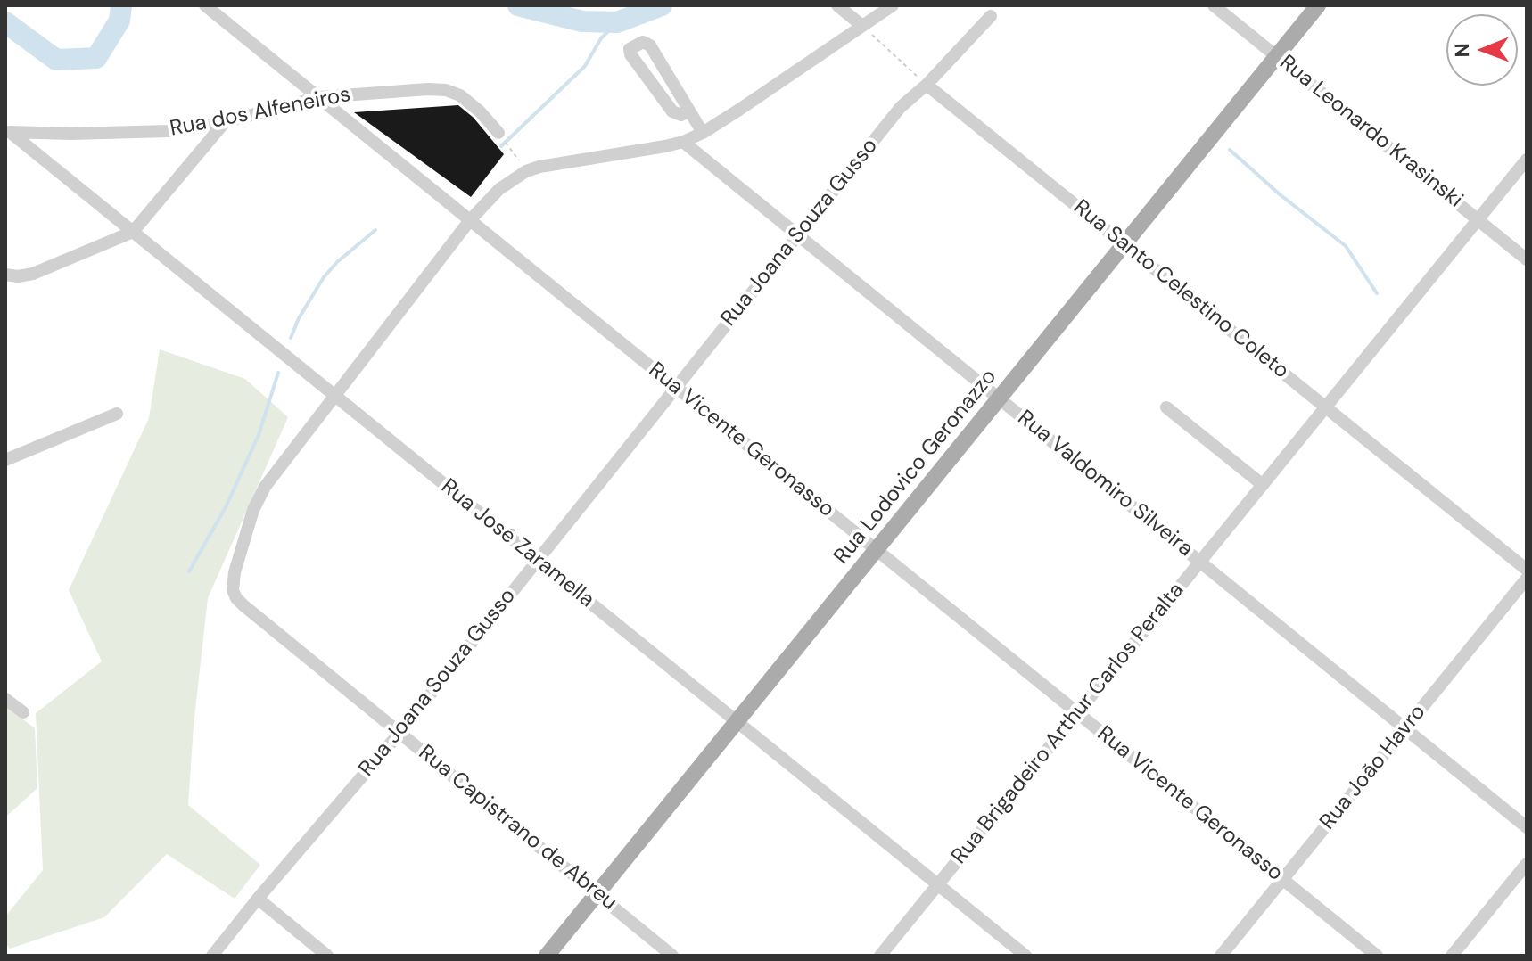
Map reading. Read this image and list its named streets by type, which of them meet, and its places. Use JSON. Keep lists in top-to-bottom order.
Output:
{
  "streets": {
    "main road": ["Rua Lodovico Geronazzo"],
    "street": [
      "Rua dos Alfeneiros",
      "Rua Leonardo Krasinski",
      "Rua Joana Souza Gusso",
      "Rua Santo Celestino Coleto",
      "Rua Vicente Geronasso",
      "Rua Valdomiro Silveira",
      "Rua José Zaramella",
      "Rua Brigadeiro Arthur Carlos Peralta",
      "Rua João Havro",
      "Rua Capistrano de Abreu"
    ]
  },
  "crossings": [
    ["Rua dos Alfeneiros", "Rua Vicente Geronasso"],
    ["Rua dos Alfeneiros", "Rua José Zaramella"],
    ["Rua Leonardo Krasinski", "Rua Lodovico Geronazzo"],
    ["Rua Leonardo Krasinski", "Rua Brigadeiro Arthur Carlos Peralta"],
    ["Rua Joana Souza Gusso", "Rua Santo Celestino Coleto"],
    ["Rua Joana Souza Gusso", "Rua Vicente Geronasso"],
    ["Rua Joana Souza Gusso", "Rua Valdomiro Silveira"],
    ["Rua Joana Souza Gusso", "Rua José Zaramella"],
    ["Rua Joana Souza Gusso", "Rua Capistrano de Abreu"],
    ["Rua Santo Celestino Coleto", "Rua Lodovico Geronazzo"],
    ["Rua Santo Celestino Coleto", "Rua Brigadeiro Arthur Carlos Peralta"],
    ["Rua Vicente Geronasso", "Rua Lodovico Geronazzo"],
    ["Rua Vicente Geronasso", "Rua Brigadeiro Arthur Carlos Peralta"],
    ["Rua Vicente Geronasso", "Rua João Havro"],
    ["Rua Lodovico Geronazzo", "Rua Valdomiro Silveira"],
    ["Rua Lodovico Geronazzo", "Rua José Zaramella"],
    ["Rua Lodovico Geronazzo", "Rua Capistrano de Abreu"],
    ["Rua Valdomiro Silveira", "Rua Brigadeiro Arthur Carlos Peralta"],
    ["Rua Valdomiro Silveira", "Rua João Havro"],
    ["Rua José Zaramella", "Rua Brigadeiro Arthur Carlos Peralta"],
    ["Rua José Zaramella", "Rua Capistrano de Abreu"]
  ],
  "north": "left"
}
